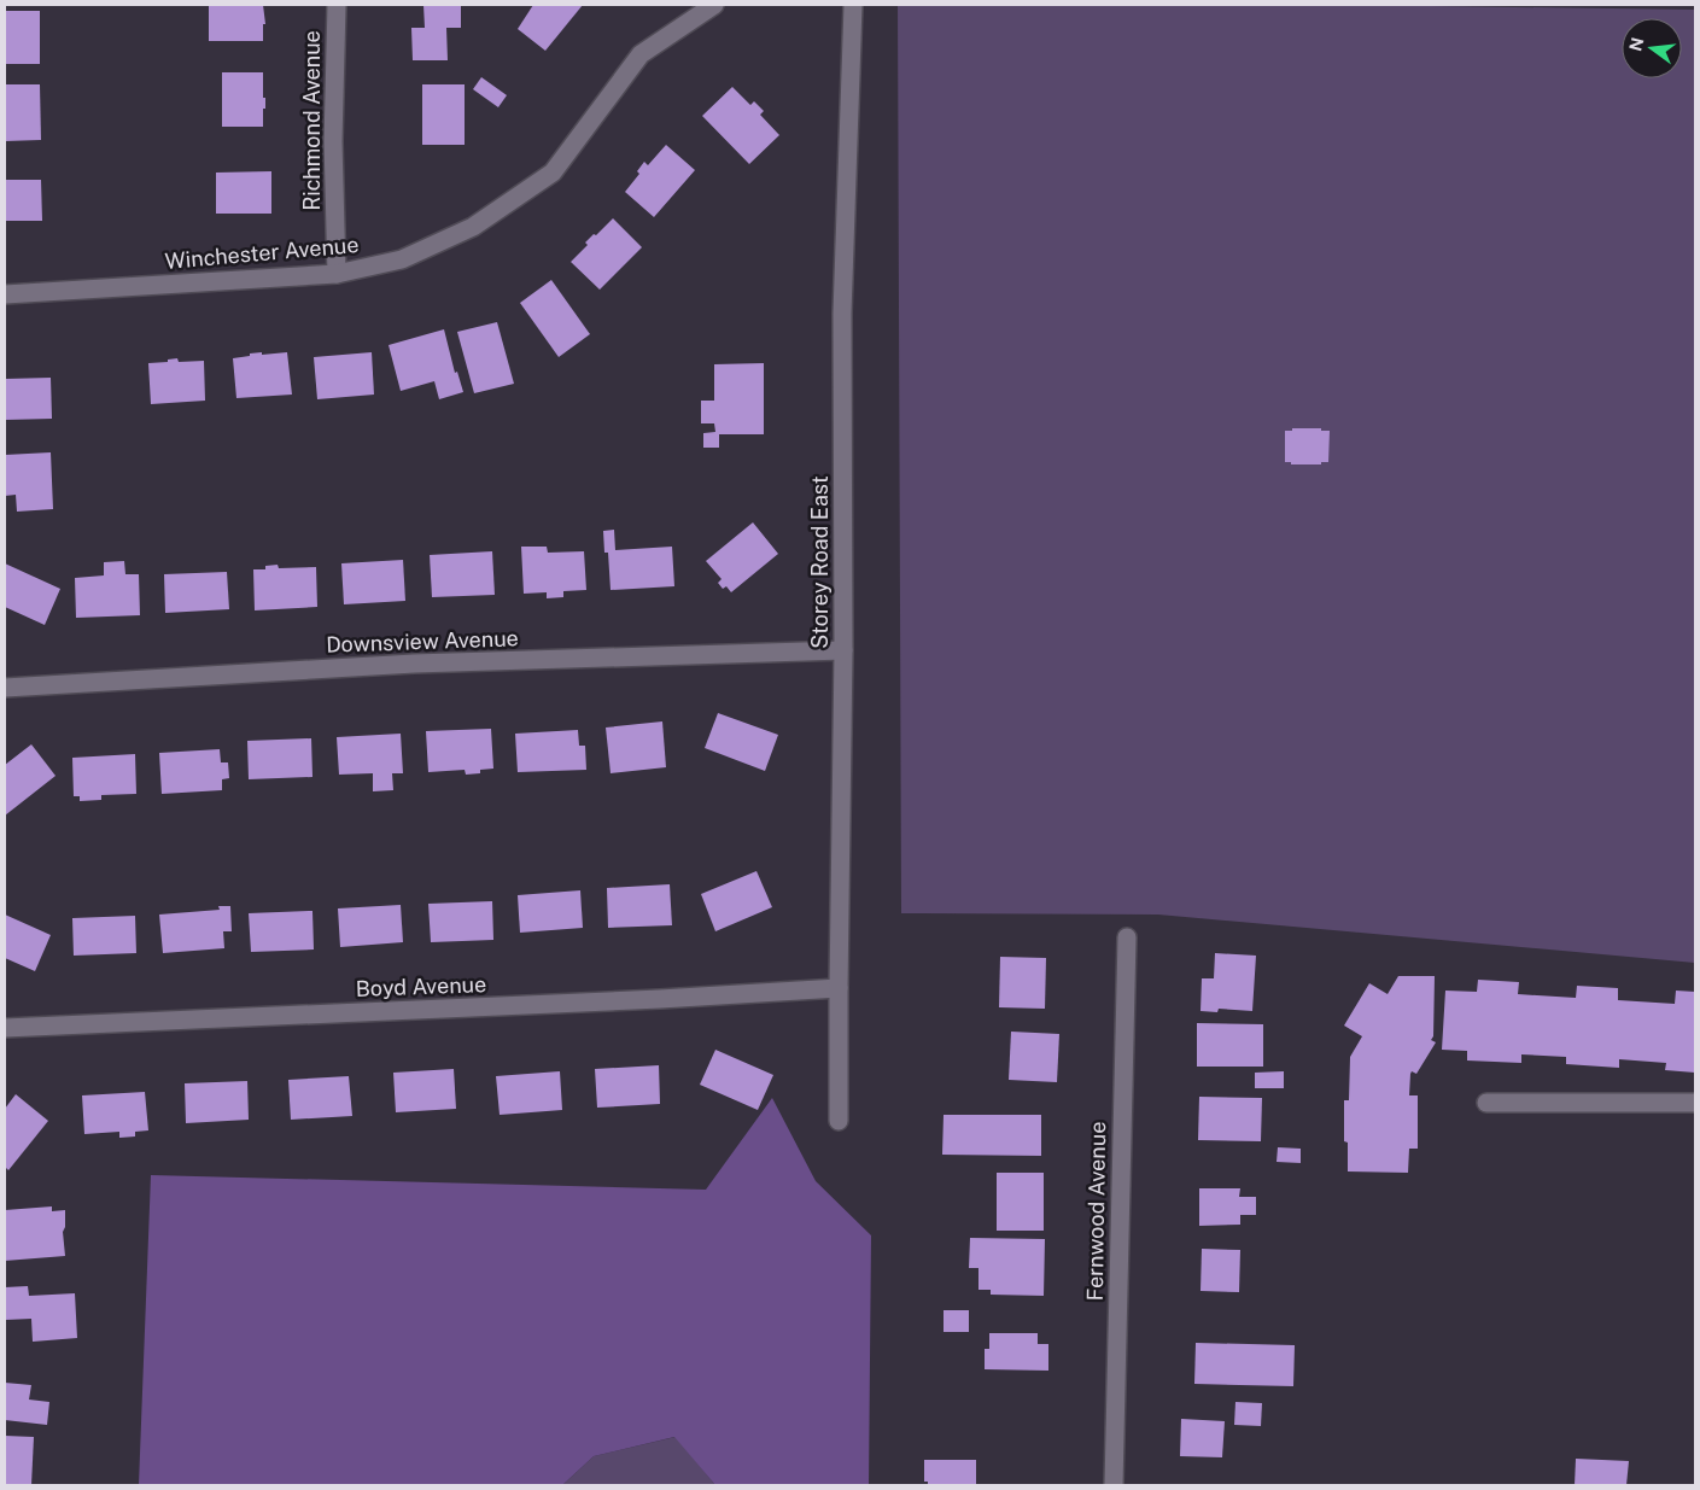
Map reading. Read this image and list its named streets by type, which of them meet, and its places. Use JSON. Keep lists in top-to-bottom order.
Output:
{
  "streets": {
    "street": [
      "Richmond Avenue",
      "Winchester Avenue",
      "Storey Road East",
      "Downsview Avenue",
      "Boyd Avenue",
      "Fernwood Avenue"
    ]
  },
  "crossings": [
    ["Richmond Avenue", "Winchester Avenue"],
    ["Storey Road East", "Downsview Avenue"],
    ["Storey Road East", "Boyd Avenue"]
  ],
  "north": "left"
}
